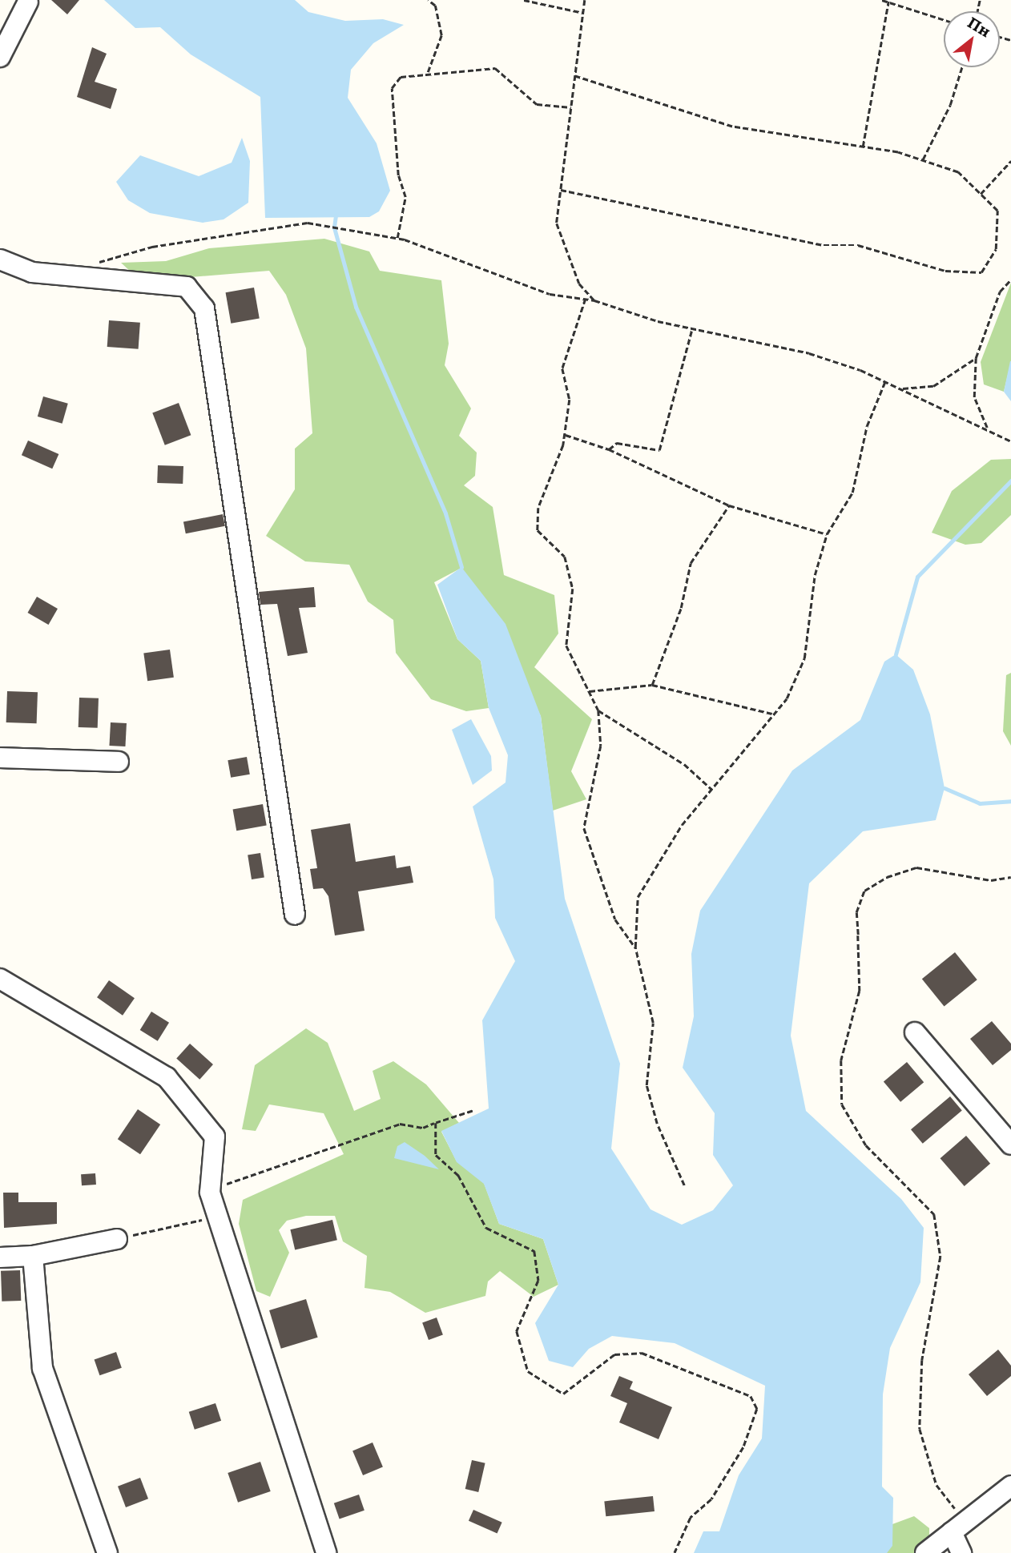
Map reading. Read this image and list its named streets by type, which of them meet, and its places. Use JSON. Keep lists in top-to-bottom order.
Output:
{
  "north": "top right"
}
